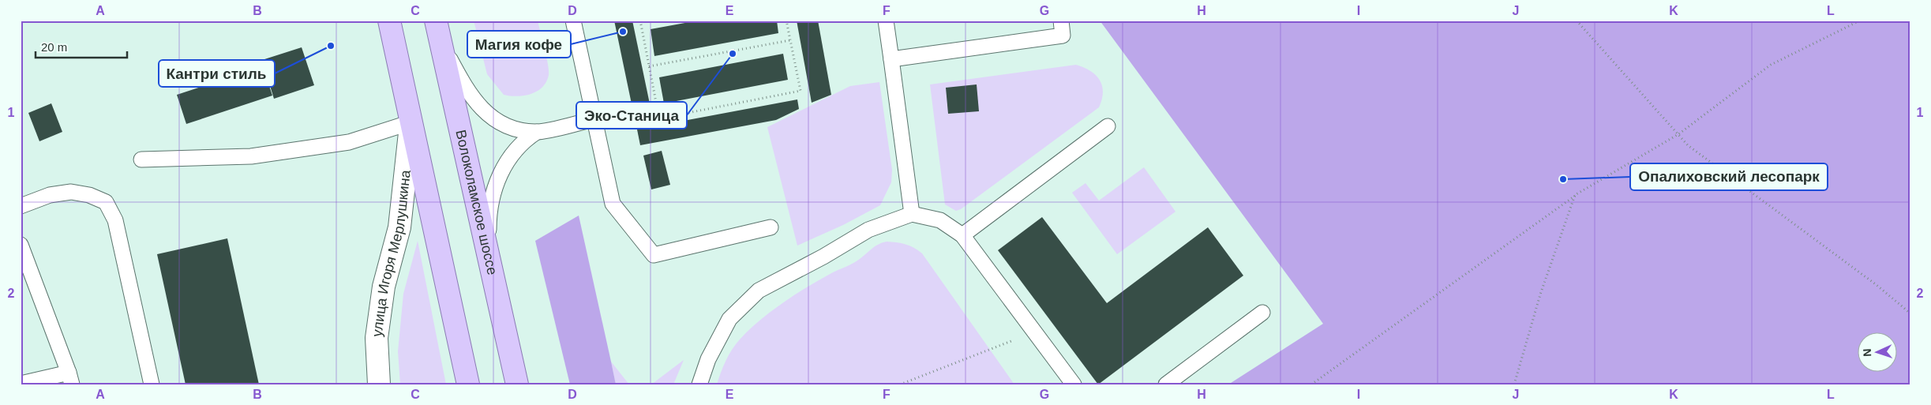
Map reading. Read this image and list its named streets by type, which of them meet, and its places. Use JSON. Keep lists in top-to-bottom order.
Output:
{
  "streets": {
    "main road": ["Волоколамское шоссе"],
    "street": ["улица Игоря Мерлушкина"]
  },
  "places": [
    "Магия кофе",
    "Кантри стиль",
    "Эко-Станица",
    "Опалиховский лесопарк"
  ],
  "scale_bar": "20 m",
  "north": "left",
  "grid": {
    "columns": [
      "A",
      "B",
      "C",
      "D",
      "E",
      "F",
      "G",
      "H",
      "I",
      "J",
      "K",
      "L"
    ],
    "rows": ["1", "2"]
  }
}
